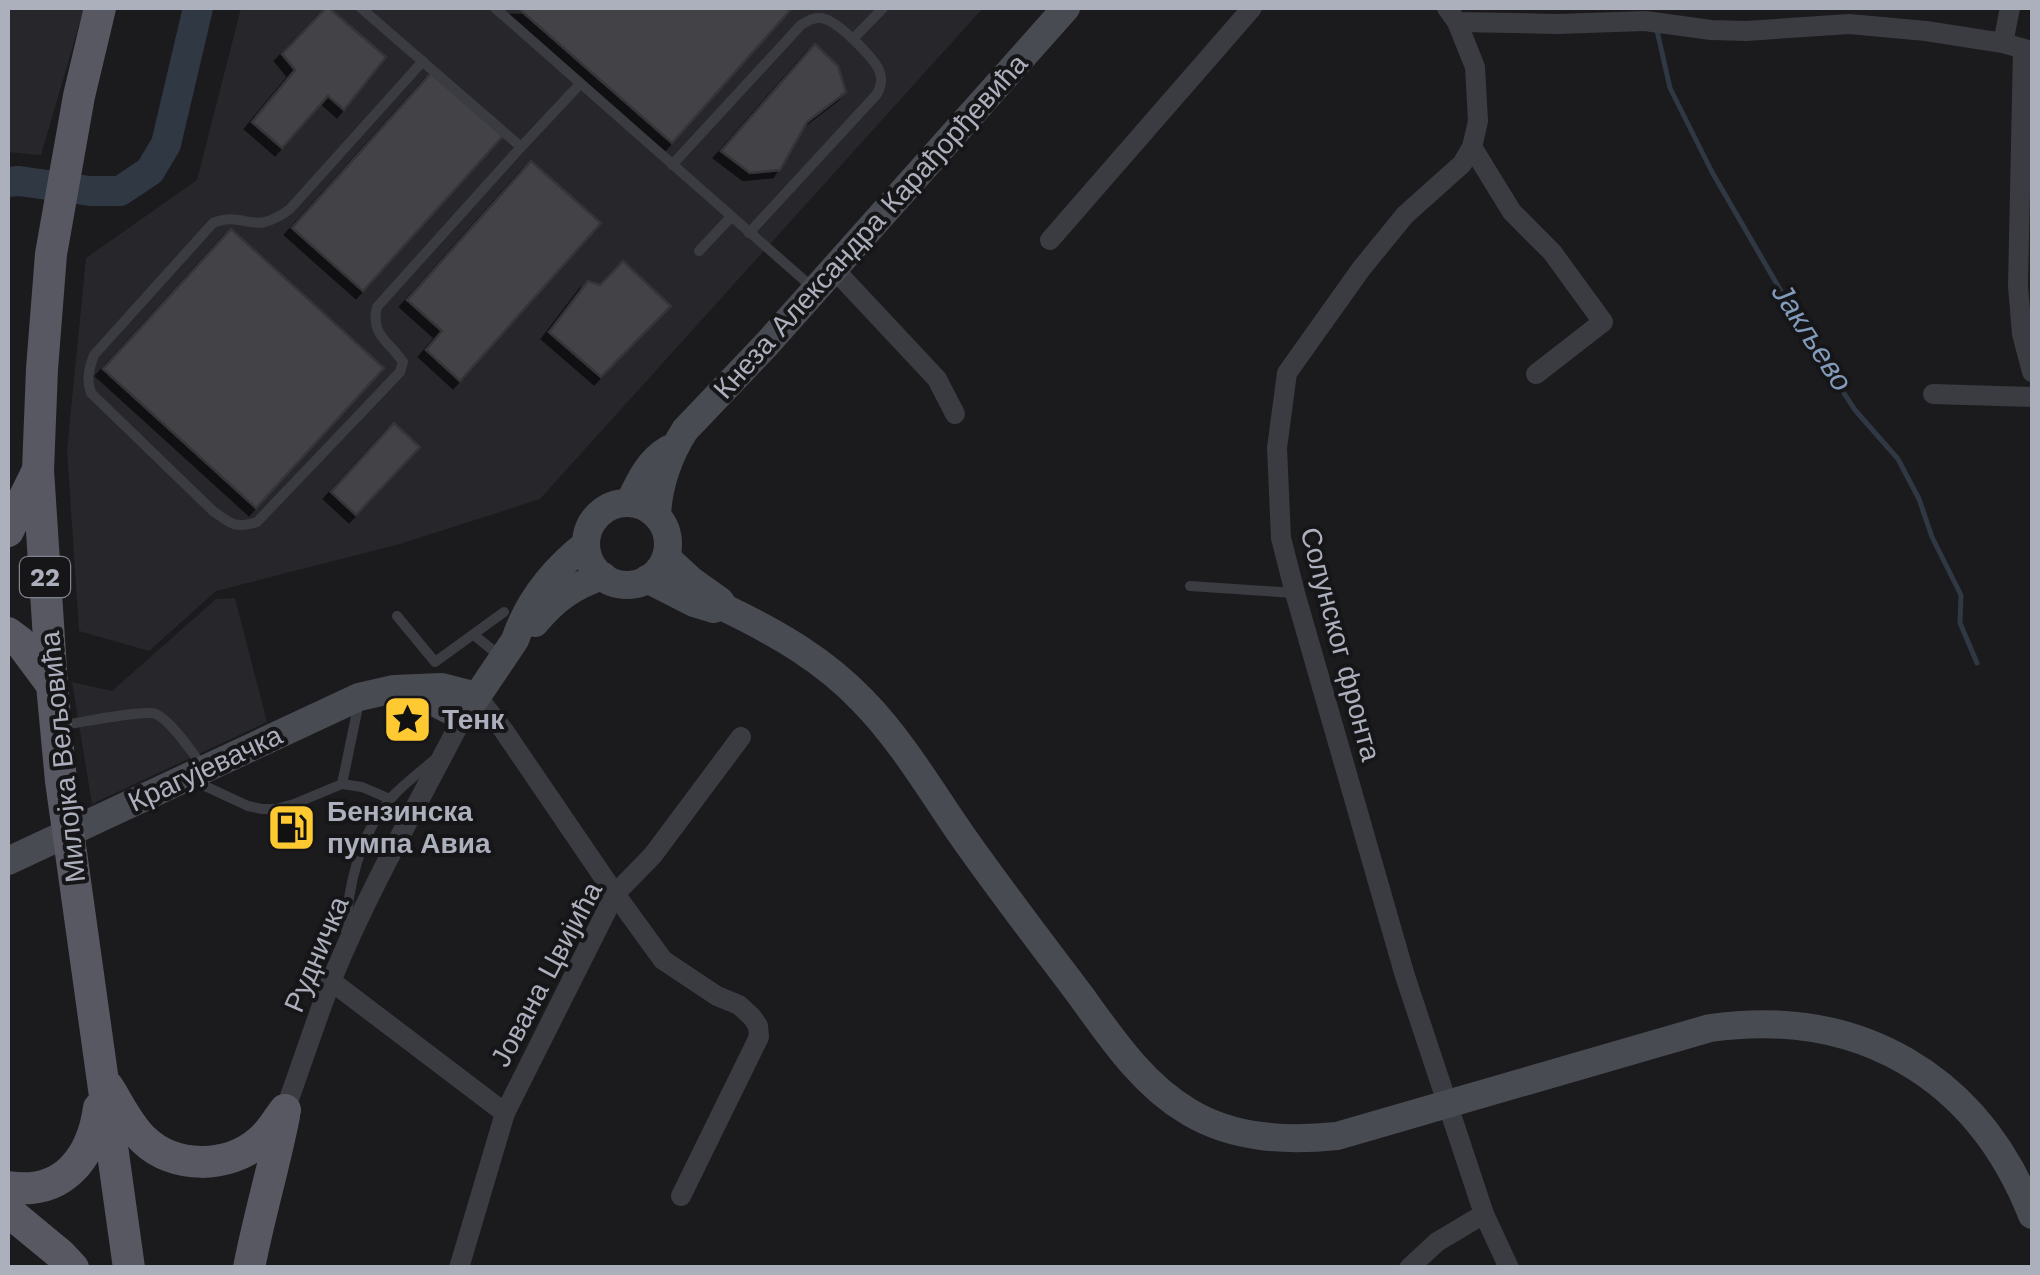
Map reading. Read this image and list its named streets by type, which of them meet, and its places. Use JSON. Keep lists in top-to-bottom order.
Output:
{
  "streets": {
    "main road": [
      "Кнеза Александра Карађорђевића",
      "22",
      "Милојка Вељовића",
      "Крагујевачка"
    ],
    "street": ["Солунског фронта", "Рудничка", "Јована Цвијића"]
  },
  "crossings": [
    ["Крагујевачка", "Рудничка"]
  ],
  "water": ["Јакљево"],
  "places": {
    "place": ["Тенк"],
    "fuel station": ["Бензинска пумпа Авиа"]
  }
}
